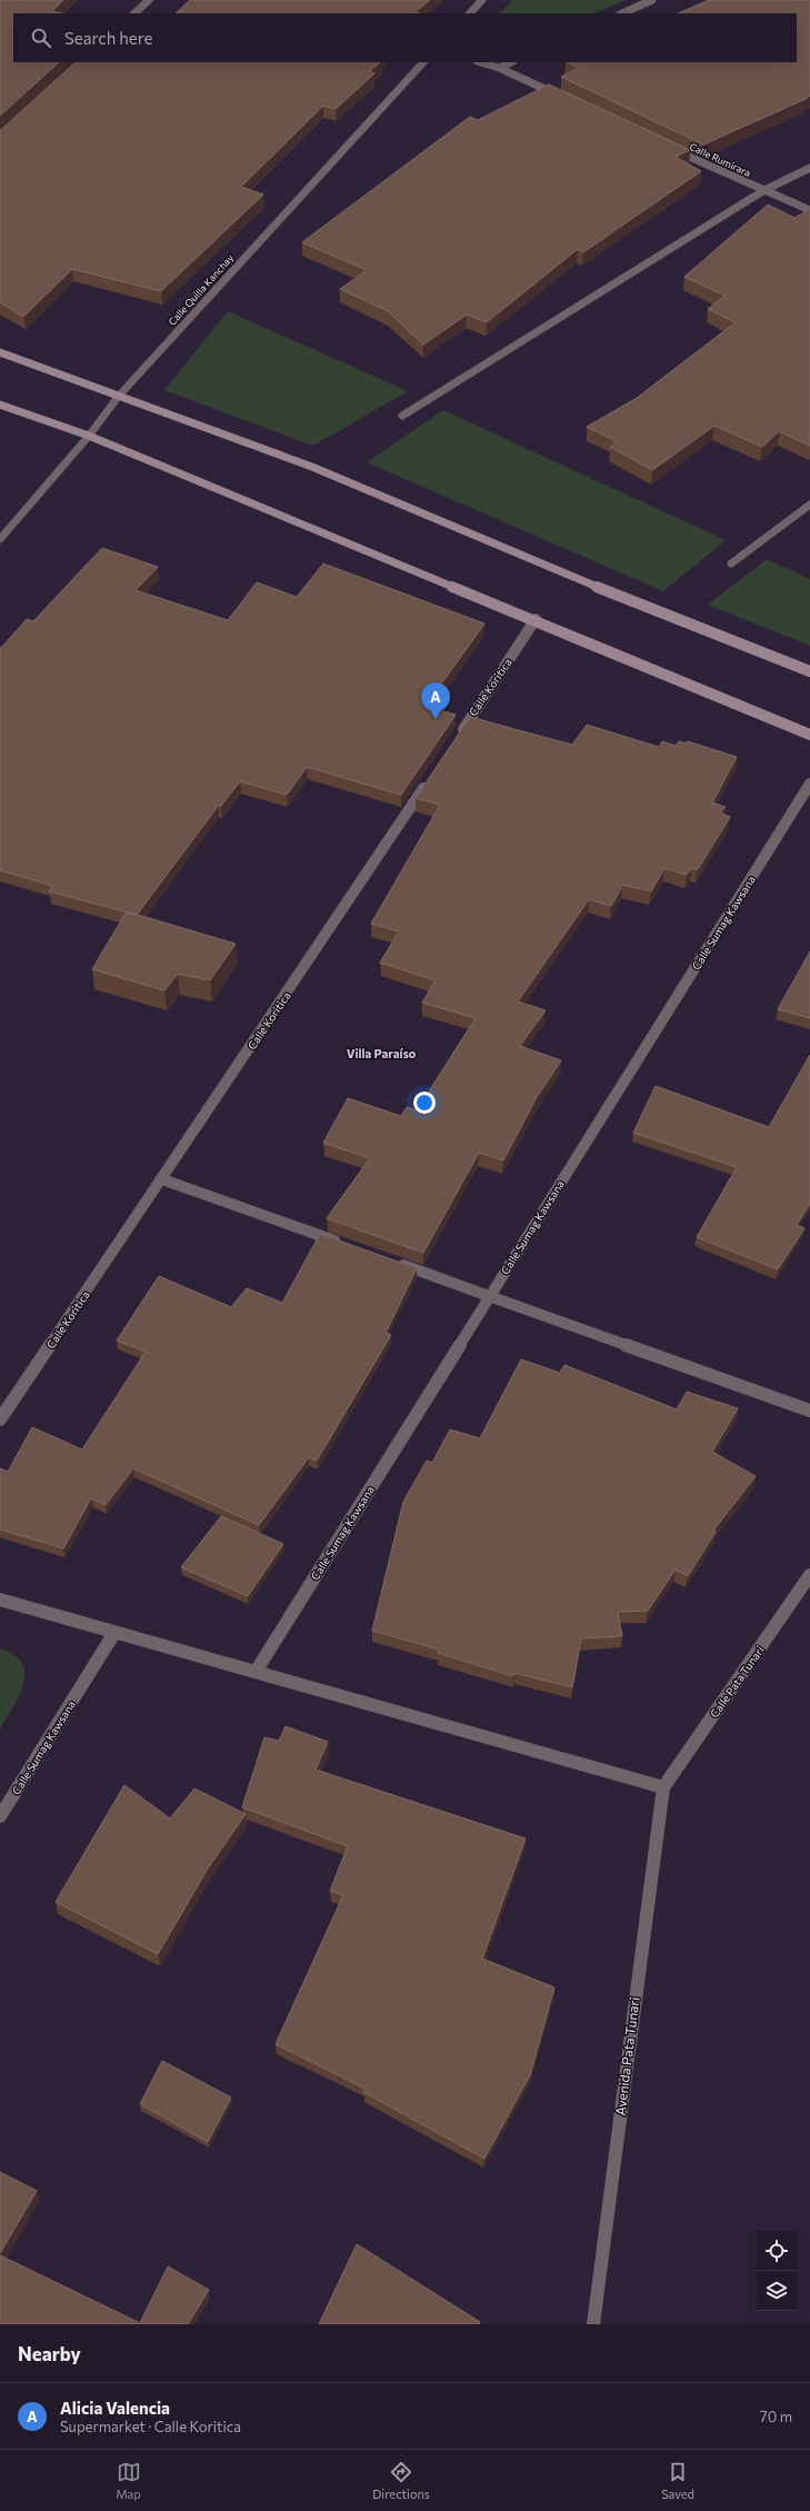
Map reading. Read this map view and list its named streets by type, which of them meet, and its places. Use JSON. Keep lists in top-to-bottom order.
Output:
{
  "streets": {
    "street": [
      "Calle Rumirara",
      "Calle Quilla Kanchay",
      "Calle Koritica",
      "Calle Sumag Kawsana",
      "Calle Pata Tunari",
      "Avenida Pata Tunari"
    ]
  },
  "crossings": [
    ["Calle Pata Tunari", "Avenida Pata Tunari"]
  ],
  "districts": ["Villa Paraíso"],
  "page": {
    "search": "Search here",
    "pins": "A",
    "heading": "Nearby",
    "list": [
      {
        "mark": "A",
        "name": "Alicia Valencia",
        "note": "Supermarket · Calle Koritica",
        "value": "70 m"
      }
    ],
    "nav": ["Map", "Directions", "Saved"]
  }
}
